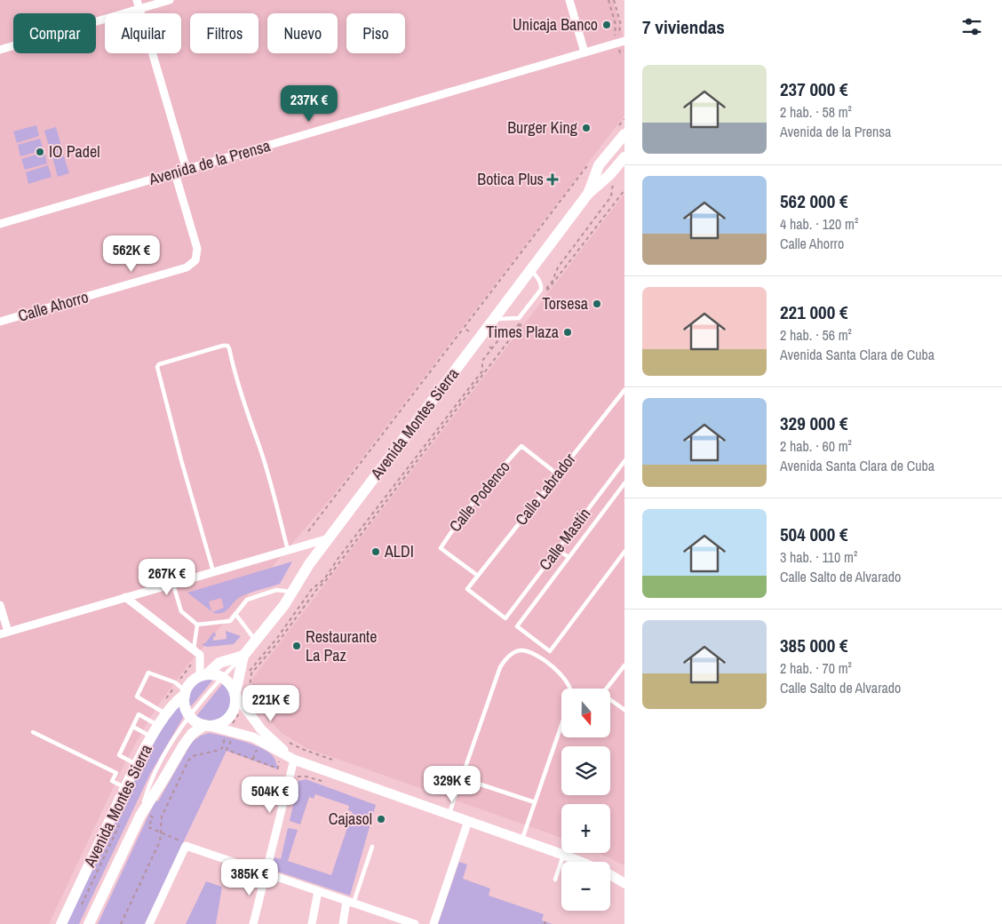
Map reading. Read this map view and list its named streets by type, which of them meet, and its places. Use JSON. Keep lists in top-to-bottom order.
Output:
{
  "streets": {
    "main road": ["Avenida Montes Sierra"],
    "street": ["Avenida de la Prensa", "Calle Ahorro"],
    "lane": ["Calle Labrador", "Calle Podenco", "Calle Mastín"]
  },
  "crossings": [
    ["Avenida de la Prensa", "Calle Ahorro"],
    ["Calle Labrador", "Calle Podenco"],
    ["Calle Labrador", "Calle Mastín"]
  ],
  "places": {
    "other": [
      "Unicaja Banco",
      "Burger King",
      "IO Padel",
      "Torsesa",
      "Times Plaza",
      "ALDI",
      "Restaurante La Paz",
      "Cajasol"
    ],
    "health": ["Botica Plus"]
  },
  "north": "bottom",
  "page": {
    "heading": "7 viviendas",
    "chip": [
      "Comprar",
      "Alquilar",
      "Filtros",
      "Nuevo",
      "Piso"
    ],
    "list": [
      {
        "name": "237 000 €",
        "note": "2 hab. · 58 m² · Avenida de la Prensa"
      },
      {
        "name": "562 000 €",
        "note": "4 hab. · 120 m² · Calle Ahorro"
      },
      {
        "name": "221 000 €",
        "note": "2 hab. · 56 m² · Avenida Santa Clara de Cuba"
      },
      {
        "name": "329 000 €",
        "note": "2 hab. · 60 m² · Avenida Santa Clara de Cuba"
      },
      {
        "name": "504 000 €",
        "note": "3 hab. · 110 m² · Calle Salto de Alvarado"
      },
      {
        "name": "385 000 €",
        "note": "2 hab. · 70 m² · Calle Salto de Alvarado"
      }
    ],
    "price": [
      "237K €",
      "562K €",
      "267K €",
      "221K €",
      "329K €",
      "504K €",
      "385K €"
    ],
    "map_buttons": ["+", "−"]
  }
}
